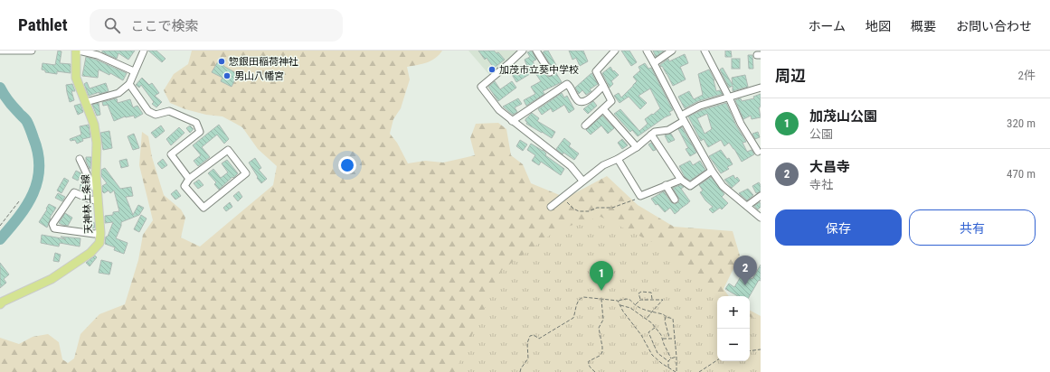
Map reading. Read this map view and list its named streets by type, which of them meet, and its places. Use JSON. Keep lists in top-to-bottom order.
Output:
{
  "streets": {
    "main road": ["天神林上条線"]
  },
  "places": ["惣銀田稲荷神社", "加茂市立葵中学校", "男山八幡宮"],
  "page": {
    "header": "Pathlet",
    "search": "ここで検索",
    "nav": [
      "ホーム",
      "地図",
      "概要",
      "お問い合わせ"
    ],
    "heading": ["周辺", "2件"],
    "list": [
      {
        "mark": "1",
        "name": "加茂山公園",
        "note": "公園",
        "value": "320 m"
      },
      {
        "mark": "2",
        "name": "大昌寺",
        "note": "寺社",
        "value": "470 m"
      }
    ],
    "buttons": ["保存", "共有"],
    "pins": ["2", "1"],
    "map_buttons": ["+", "−"]
  }
}
